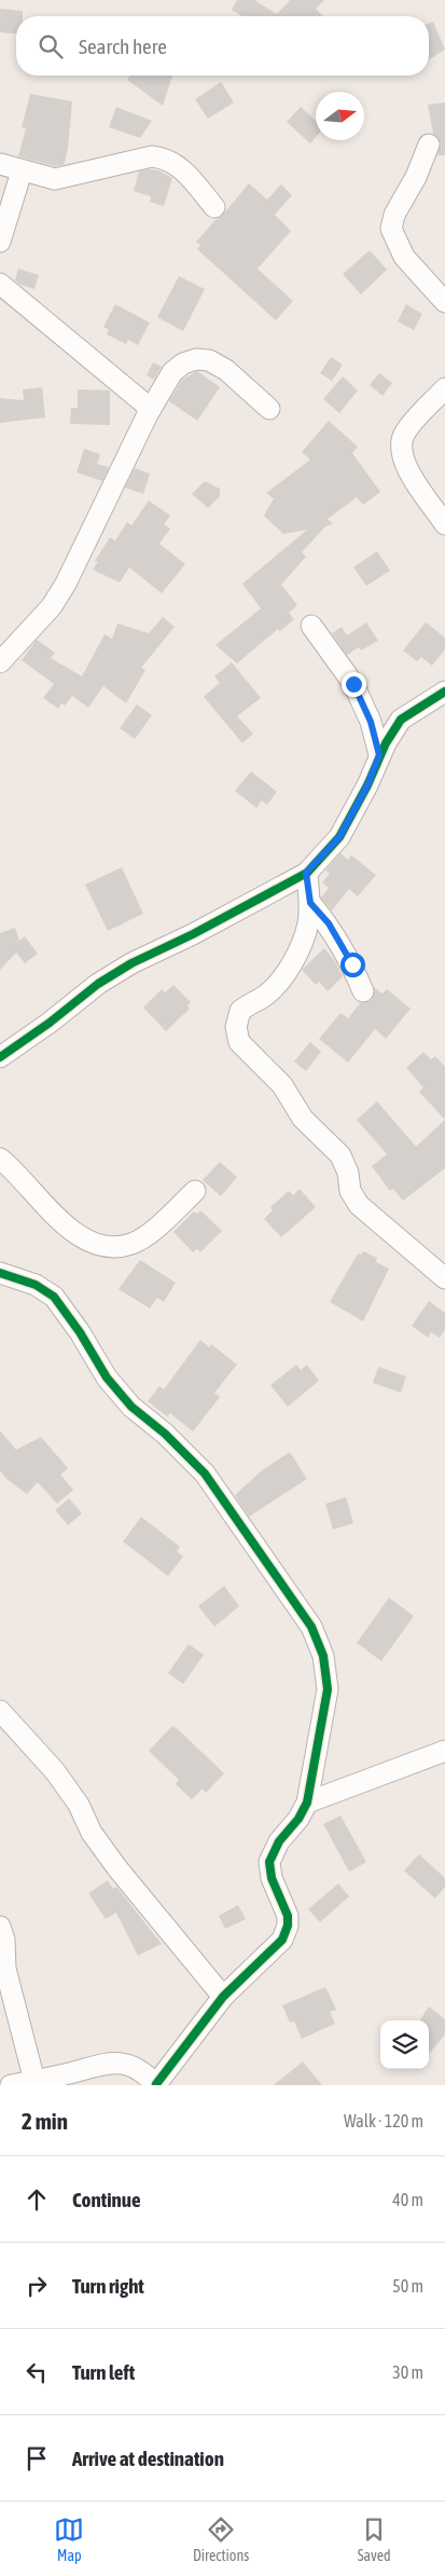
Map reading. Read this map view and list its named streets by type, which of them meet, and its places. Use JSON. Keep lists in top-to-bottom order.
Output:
{
  "north": "right",
  "page": {
    "search": "Search here",
    "heading": ["2 min", "Walk · 120 m"],
    "list": [
      ["Continue", "40 m"],
      ["Turn right", "50 m"],
      ["Turn left", "30 m"],
      "Arrive at destination"
    ],
    "nav": ["Map", "Directions", "Saved"]
  }
}
